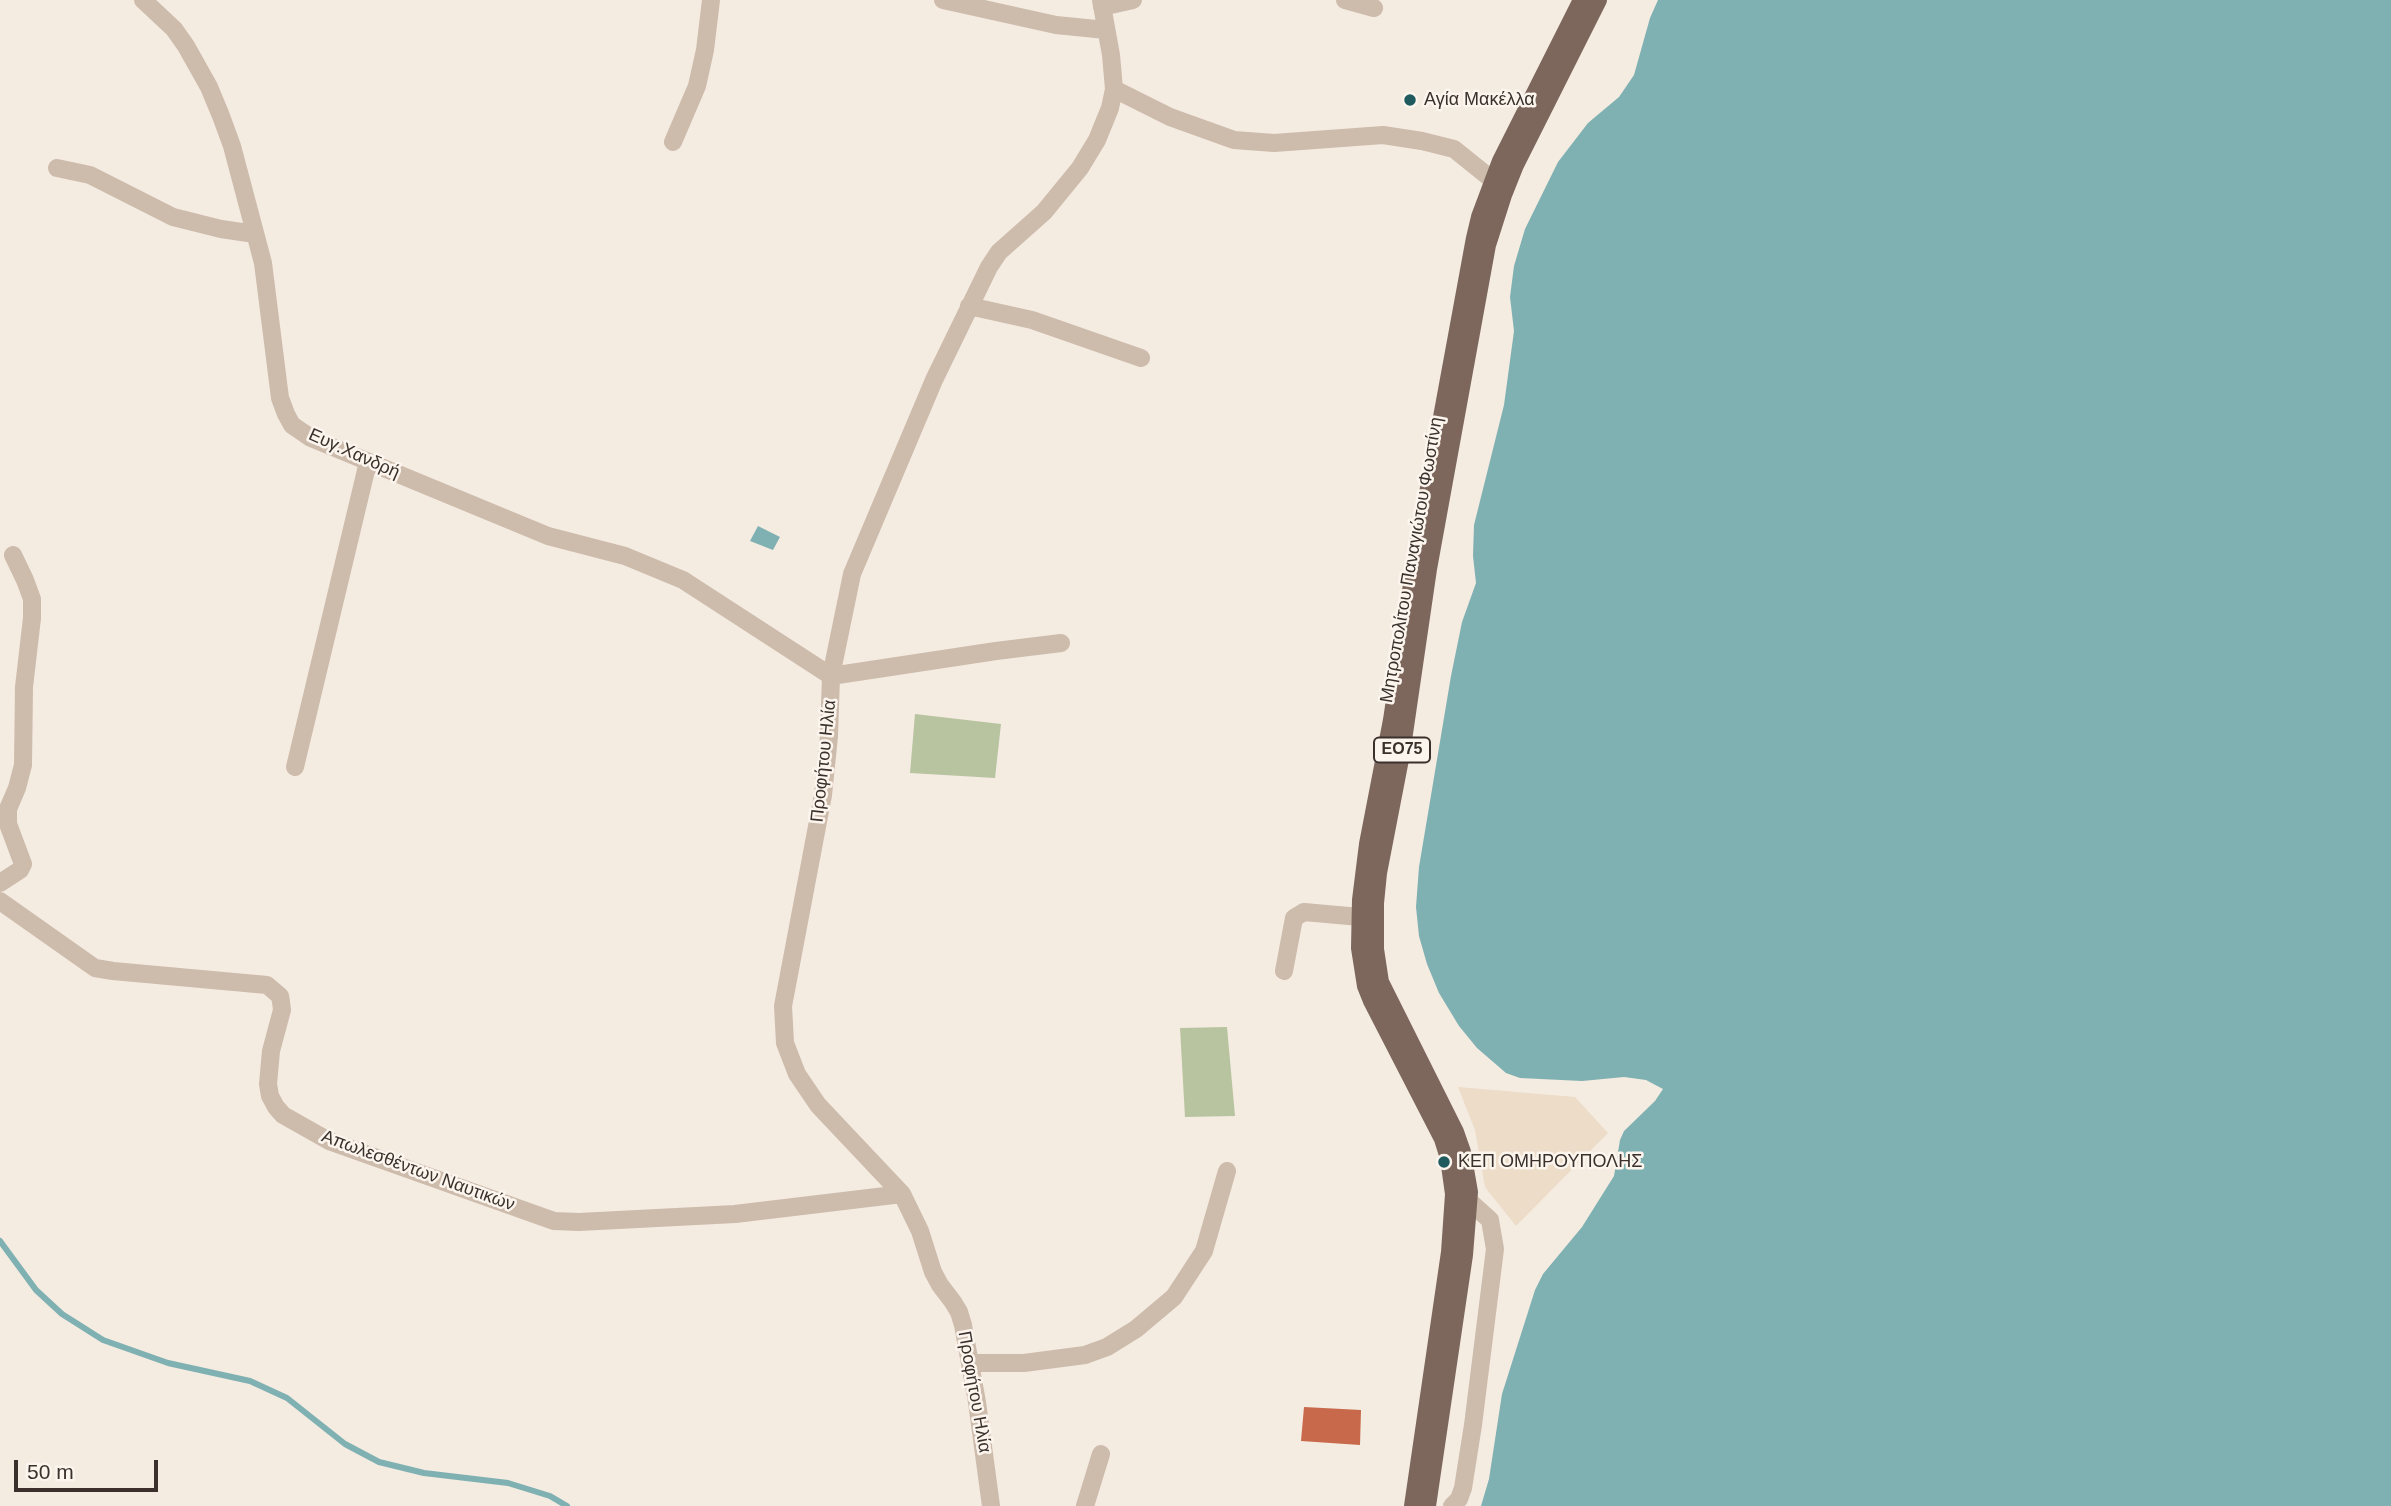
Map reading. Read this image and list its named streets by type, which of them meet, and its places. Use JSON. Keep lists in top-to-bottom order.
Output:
{
  "streets": {
    "main road": ["Μητροπολίτου Παναγιώτου Φωστίνη", "ΕΟ75"],
    "street": ["Ευγ.Χανδρή", "Προφήτου Ηλία", "Απωλεσθέντων Ναυτικών"]
  },
  "crossings": [
    ["Ευγ.Χανδρή", "Προφήτου Ηλία"],
    ["Προφήτου Ηλία", "Απωλεσθέντων Ναυτικών"]
  ],
  "places": ["Αγία Μακέλλα", "ΚΕΠ ΟΜΗΡΟΥΠΟΛΗΣ"],
  "scale_bar": "50 m"
}
